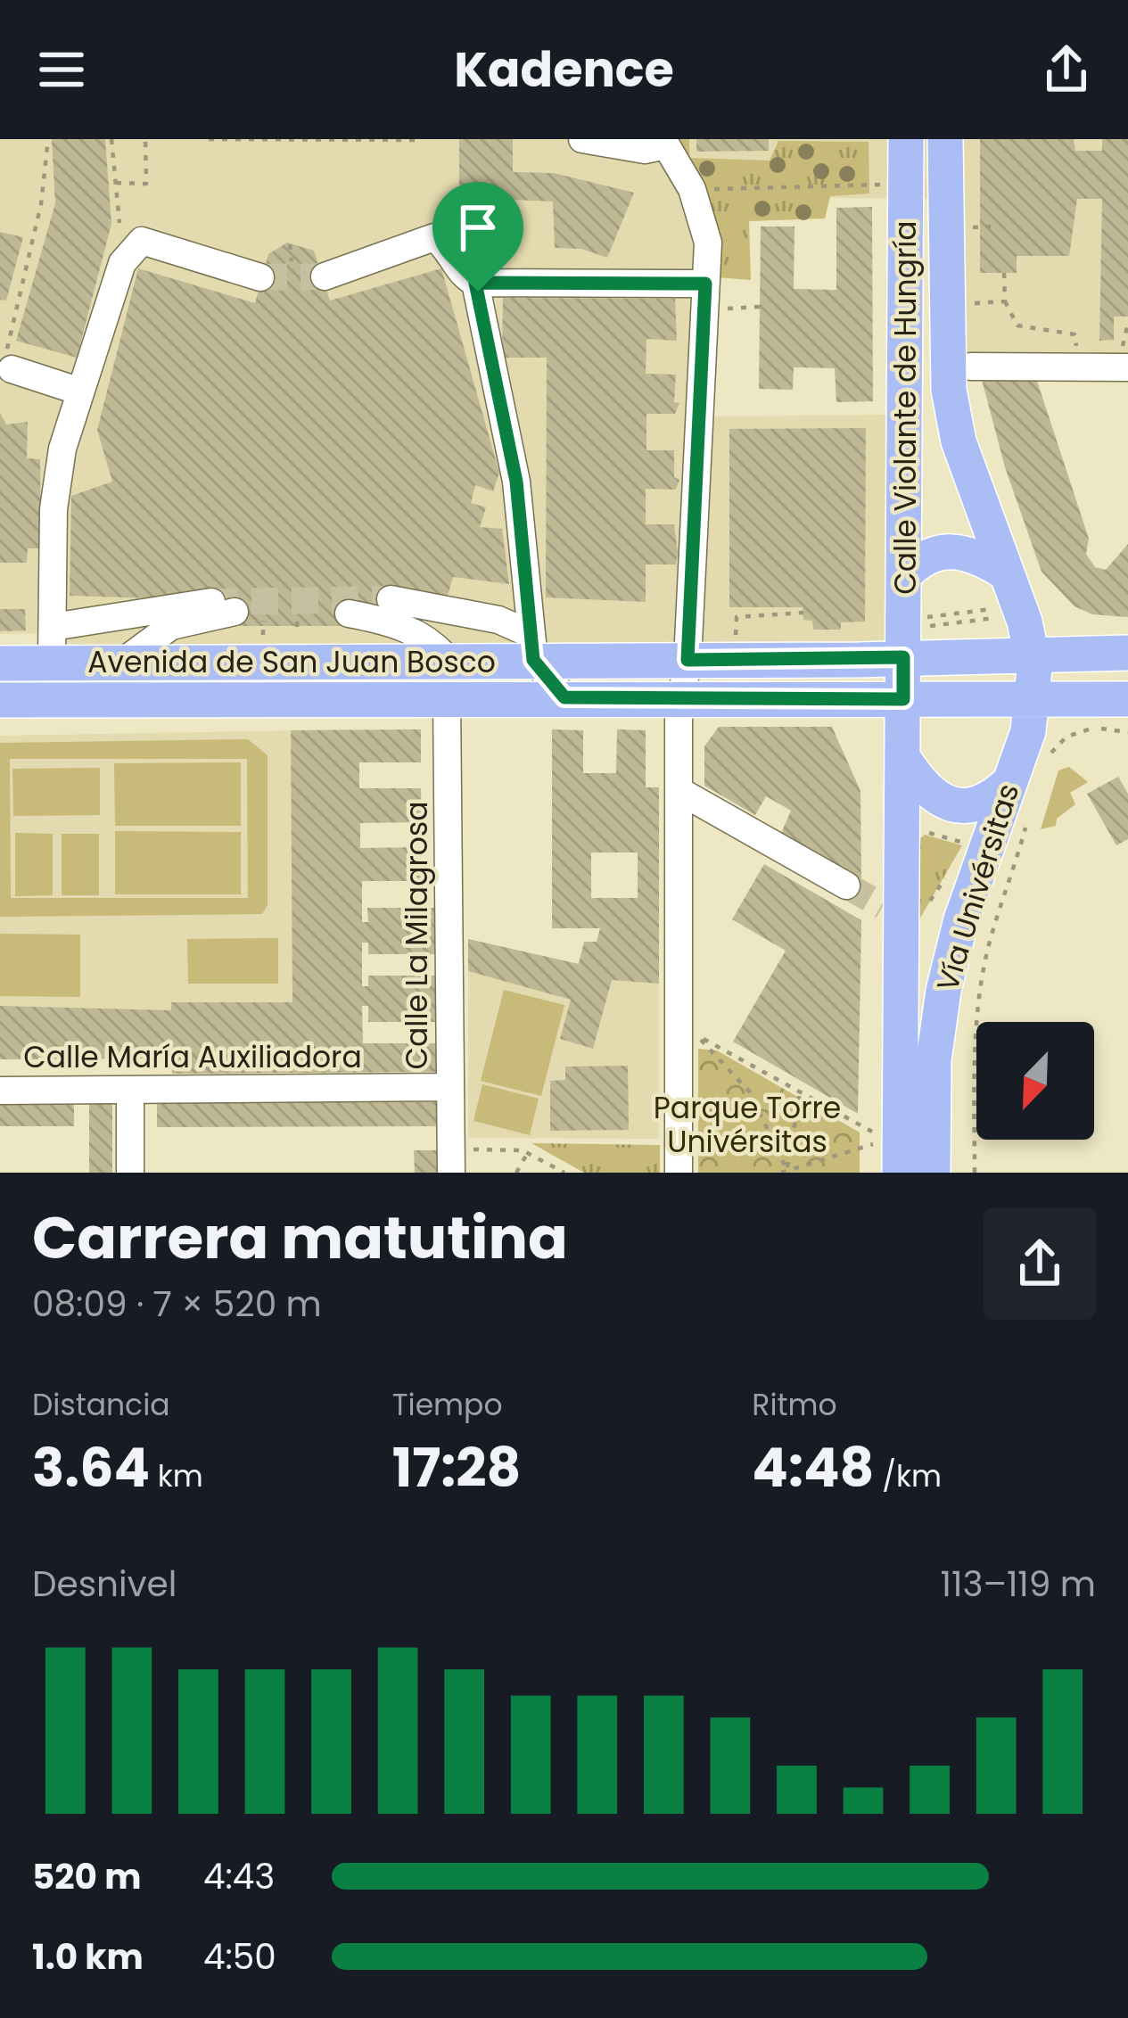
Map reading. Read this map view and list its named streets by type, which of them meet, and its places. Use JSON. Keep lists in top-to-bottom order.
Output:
{
  "streets": {
    "main road": ["Calle Violante de Hungría", "Avenida de San Juan Bosco", "Vía Univérsitas"],
    "street": ["Calle La Milagrosa", "Calle María Auxiliadora"]
  },
  "crossings": [
    ["Calle Violante de Hungría", "Avenida de San Juan Bosco"],
    ["Calle Violante de Hungría", "Vía Univérsitas"],
    ["Avenida de San Juan Bosco", "Vía Univérsitas"],
    ["Avenida de San Juan Bosco", "Calle La Milagrosa"],
    ["Calle La Milagrosa", "Calle María Auxiliadora"]
  ],
  "parks": ["Parque Torre Univérsitas"],
  "north": "bottom left",
  "page": {
    "header": "Kadence",
    "heading": ["Carrera matutina", "08:09 · 7 × 520 m"],
    "stats": [
      ["Distancia", "3.64 km"],
      ["Tiempo", "17:28"],
      ["Ritmo", "4:48 /km"]
    ],
    "chart": ["Desnivel", "113–119 m"],
    "list": [
      {
        "name": "520 m",
        "note": "4:43"
      },
      {
        "name": "1.0 km",
        "note": "4:50"
      }
    ]
  }
}
